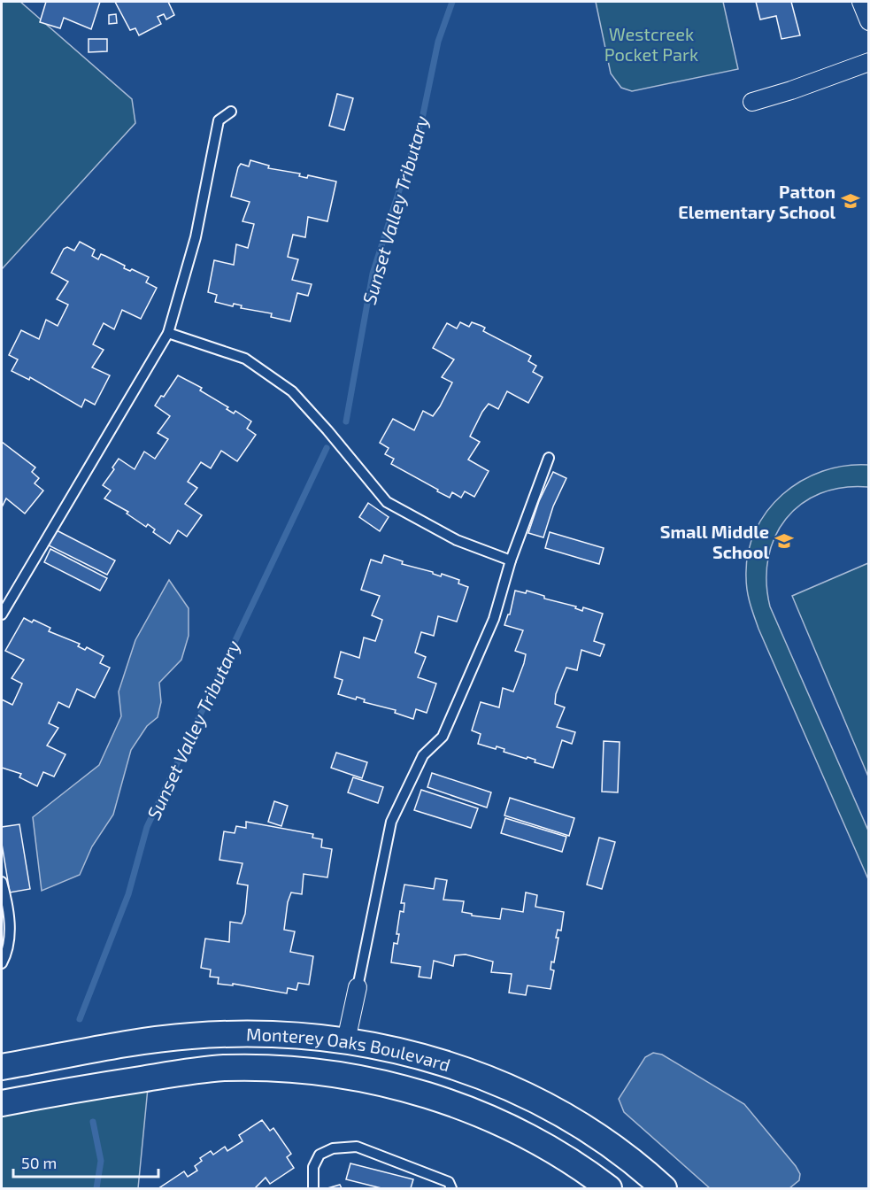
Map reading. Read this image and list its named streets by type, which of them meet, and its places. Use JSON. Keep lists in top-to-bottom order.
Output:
{
  "streets": {
    "street": ["Monterey Oaks Boulevard"]
  },
  "water": ["Sunset Valley Tributary"],
  "parks": ["Westcreek Pocket Park"],
  "places": {
    "school or university": ["Patton Elementary School", "Small Middle School"]
  },
  "scale_bar": "50 m"
}
